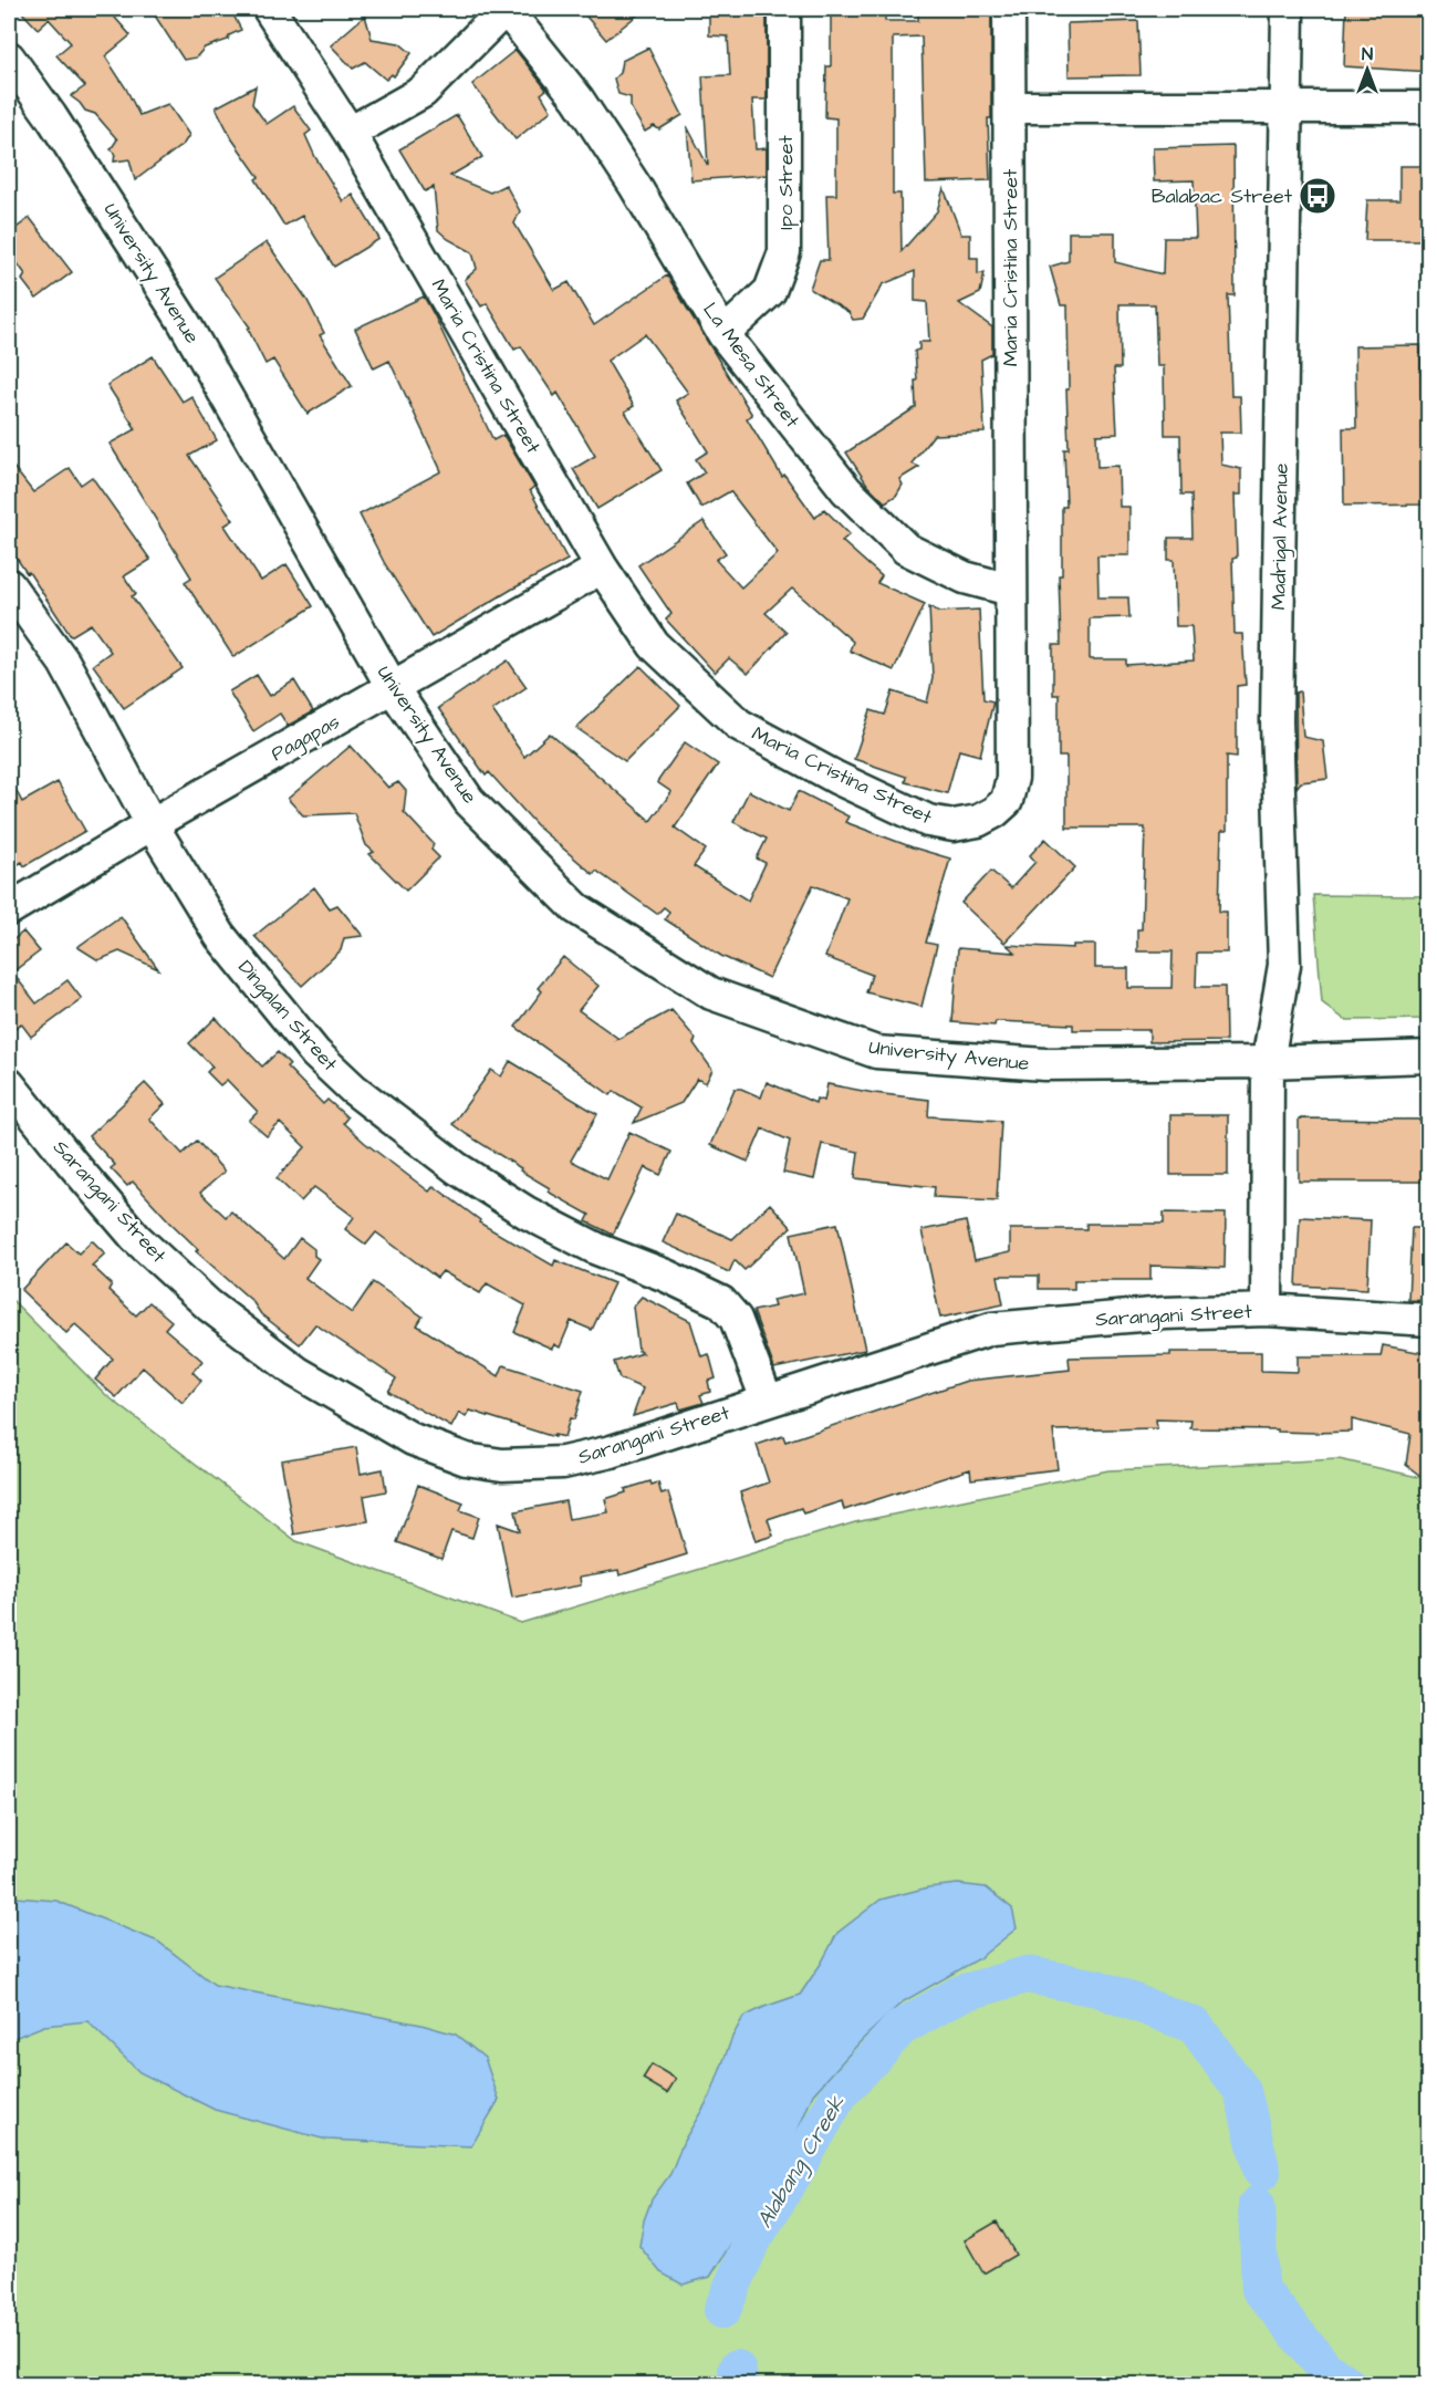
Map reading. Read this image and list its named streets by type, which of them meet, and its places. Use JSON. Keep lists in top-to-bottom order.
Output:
{
  "streets": {
    "street": [
      "Ipo Street",
      "Maria Cristina Street",
      "University Avenue",
      "La Mesa Street",
      "Madrigal Avenue",
      "Pagapas",
      "Dingalan Street",
      "Sarangani Street"
    ]
  },
  "crossings": [
    ["Ipo Street", "La Mesa Street"],
    ["Maria Cristina Street", "La Mesa Street"],
    ["Maria Cristina Street", "Pagapas"],
    ["University Avenue", "Madrigal Avenue"],
    ["University Avenue", "Pagapas"],
    ["Madrigal Avenue", "Sarangani Street"],
    ["Pagapas", "Dingalan Street"],
    ["Dingalan Street", "Sarangani Street"]
  ],
  "water": ["Alabang Creek"],
  "places": {
    "bus stop": ["Balabac Street"]
  },
  "north": "top"
}
